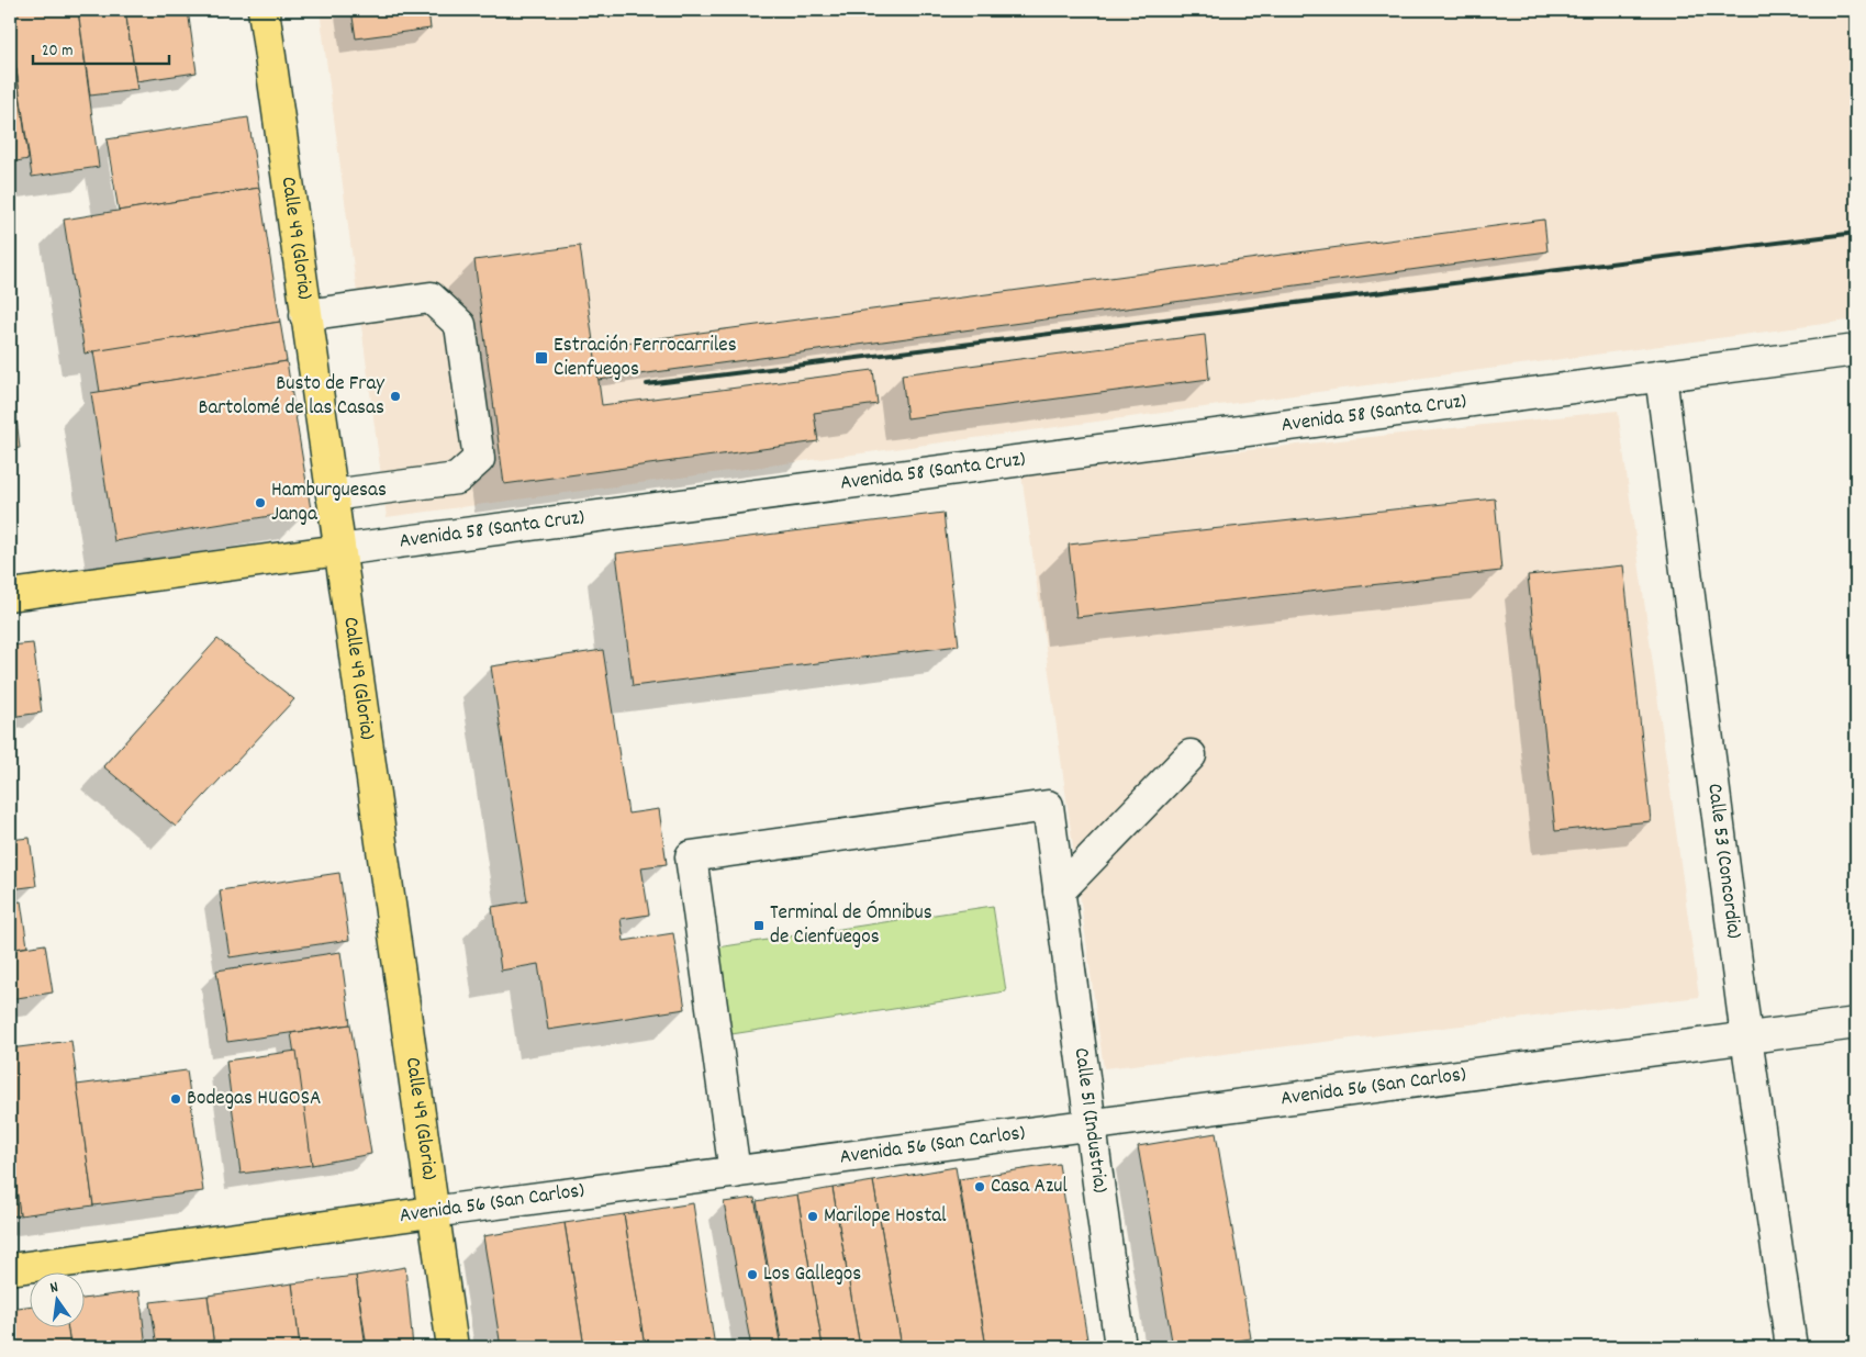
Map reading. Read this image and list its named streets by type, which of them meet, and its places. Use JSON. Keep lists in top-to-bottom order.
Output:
{
  "streets": {
    "main road": ["Calle 49 (Gloria)", "Avenida 58 (Santa Cruz)", "Avenida 56 (San Carlos)"],
    "street": ["Calle 53 (Concordia)", "Calle 51 (Industria)"]
  },
  "crossings": [
    ["Calle 49 (Gloria)", "Avenida 58 (Santa Cruz)"],
    ["Calle 49 (Gloria)", "Avenida 56 (San Carlos)"],
    ["Avenida 58 (Santa Cruz)", "Calle 53 (Concordia)"],
    ["Calle 53 (Concordia)", "Avenida 56 (San Carlos)"],
    ["Avenida 56 (San Carlos)", "Calle 51 (Industria)"]
  ],
  "places": {
    "transit": ["Estración Ferrocarriles Cienfuegos", "Terminal de Ómnibus de Cienfuegos"],
    "other": [
      "Busto de Fray Bartolomé de las Casas",
      "Hamburguesas Janga",
      "Bodegas HUGOSA",
      "Casa Azul",
      "Marilope Hostal",
      "Los Gallegos"
    ]
  },
  "scale_bar": "20 m",
  "north": "top"
}
